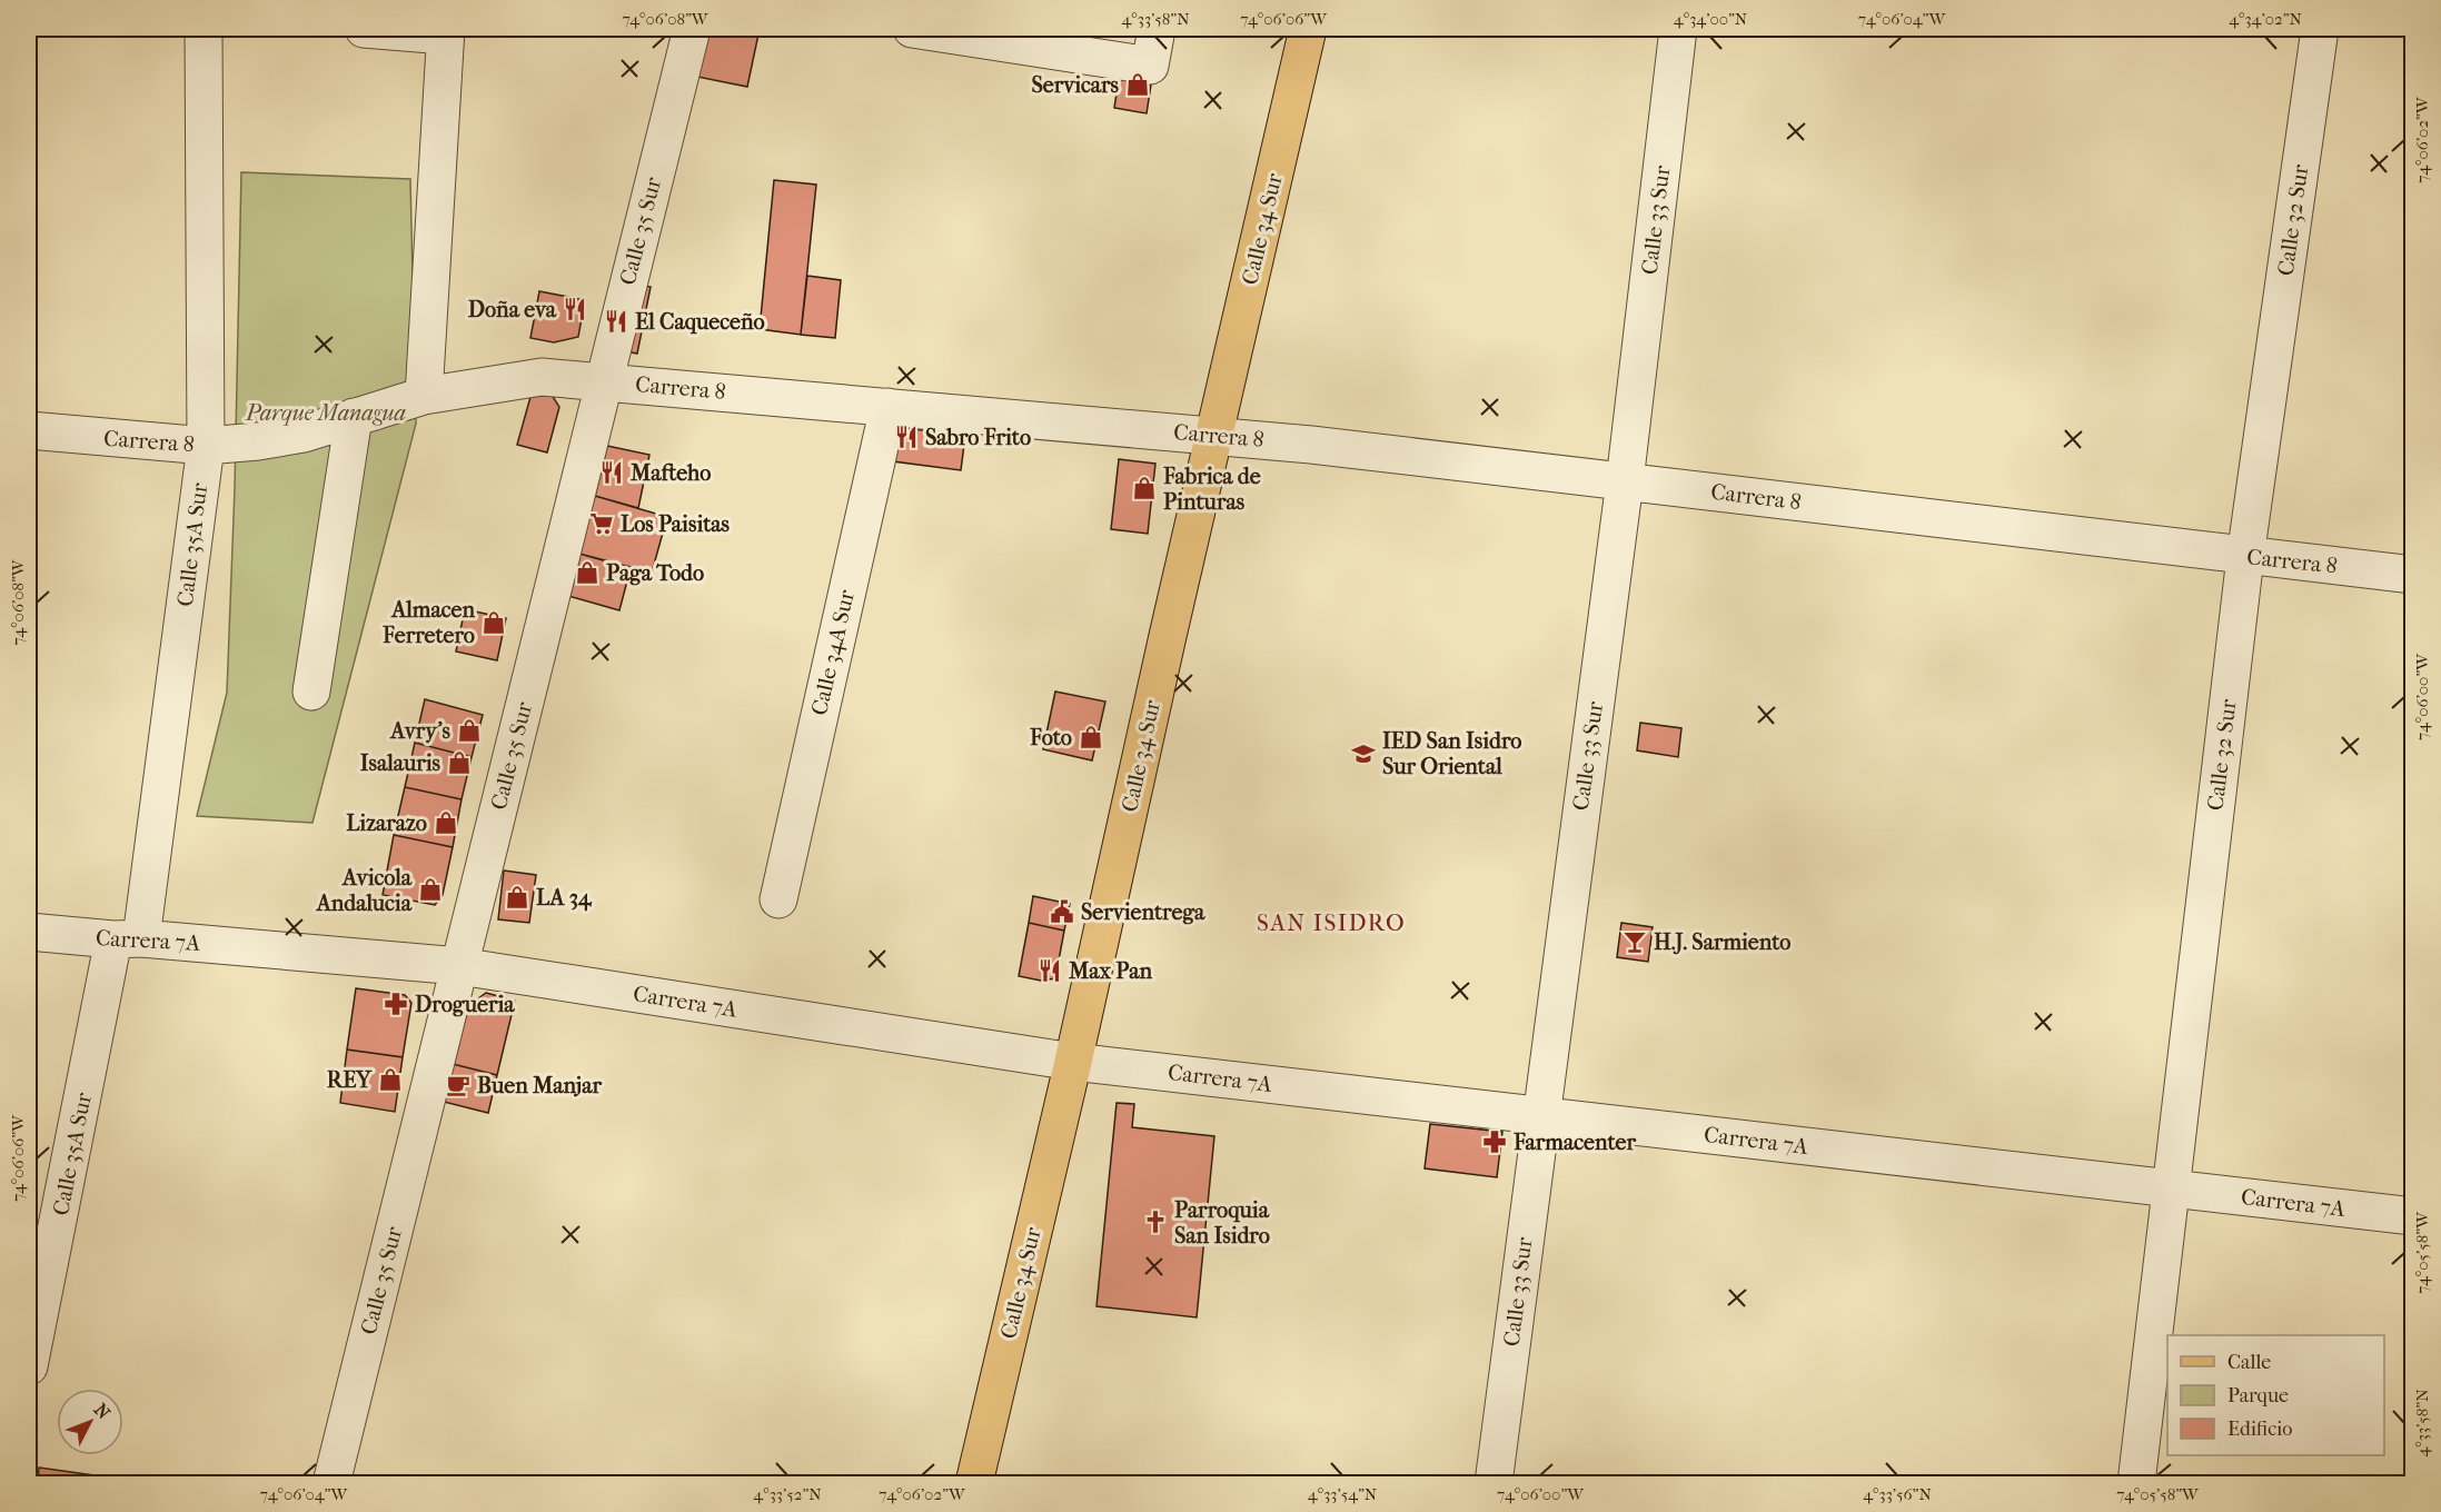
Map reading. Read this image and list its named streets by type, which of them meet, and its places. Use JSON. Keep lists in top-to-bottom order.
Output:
{
  "streets": {
    "main road": ["Calle 34 Sur"],
    "street": [
      "Calle 33 Sur",
      "Calle 32 Sur",
      "Calle 35 Sur",
      "Carrera 8",
      "Calle 35A Sur",
      "Calle 34A Sur",
      "Carrera 7A"
    ]
  },
  "crossings": [
    ["Calle 33 Sur", "Carrera 8"],
    ["Calle 33 Sur", "Carrera 7A"],
    ["Calle 32 Sur", "Carrera 8"],
    ["Calle 32 Sur", "Carrera 7A"],
    ["Calle 34 Sur", "Carrera 8"],
    ["Calle 34 Sur", "Carrera 7A"],
    ["Calle 35 Sur", "Carrera 8"],
    ["Calle 35 Sur", "Carrera 7A"],
    ["Carrera 8", "Calle 35A Sur"],
    ["Carrera 8", "Calle 34A Sur"],
    ["Calle 35A Sur", "Carrera 7A"]
  ],
  "districts": ["SAN ISIDRO"],
  "parks": ["Parque Managua"],
  "places": {
    "shop": [
      "Servicars",
      "Fabrica de Pinturas",
      "Paga Todo",
      "Almacen Ferretero",
      "Avry's",
      "Foto",
      "Isalauris",
      "Lizarazo",
      "Avicola Andalucia",
      "LA 34",
      "REY"
    ],
    "restaurant": [
      "Doña eva",
      "El Caqueceño",
      "Sabro Frito",
      "Mafteho",
      "Max Pan"
    ],
    "supermarket": ["Los Paisitas"],
    "school or university": ["IED San Isidro Sur Oriental"],
    "public building": ["Servientrega"],
    "bar": ["H.J. Sarmiento"],
    "pharmacy": ["Drogueria", "Farmacenter"],
    "cafe": ["Buen Manjar"],
    "church": ["Parroquia San Isidro"]
  },
  "legend": ["Calle", "Parque", "Edificio"],
  "north": "top right",
  "coordinates": [
    "74°06'08\"W",
    "4°33'58\"N",
    "74°06'06\"W",
    "4°34'00\"N",
    "74°06'04\"W",
    "4°34'02\"N",
    "74°06'02\"W",
    "74°06'00\"W",
    "74°05'58\"W",
    "4°33'52\"N",
    "4°33'54\"N",
    "4°33'56\"N"
  ]
}
